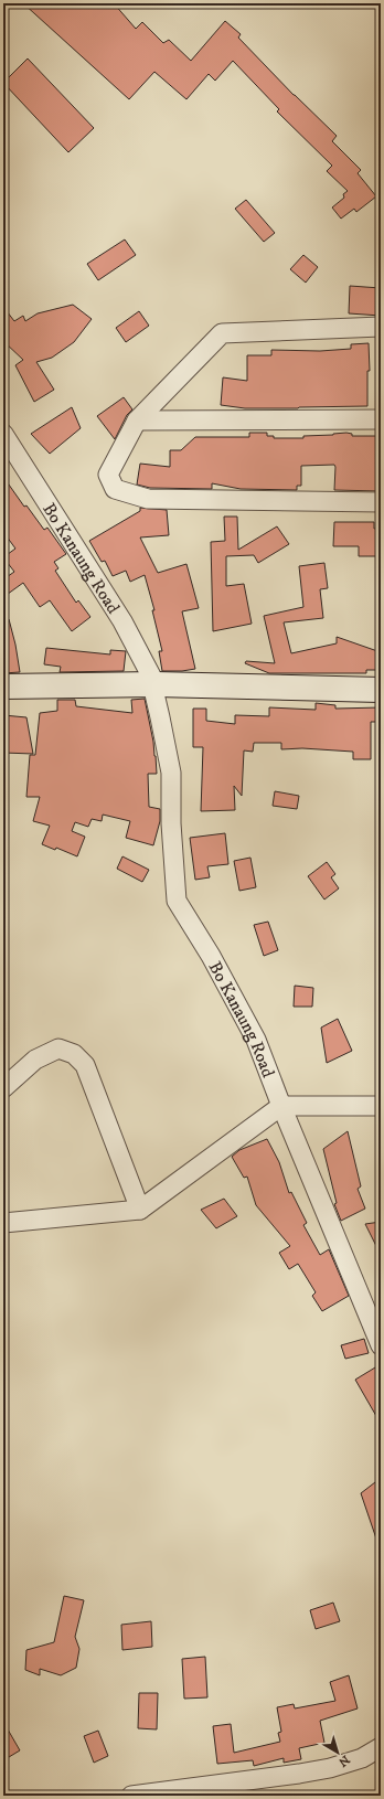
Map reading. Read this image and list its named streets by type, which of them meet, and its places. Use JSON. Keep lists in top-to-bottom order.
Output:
{
  "streets": {
    "street": ["Bo Kanaung Road"]
  },
  "north": "bottom right"
}
